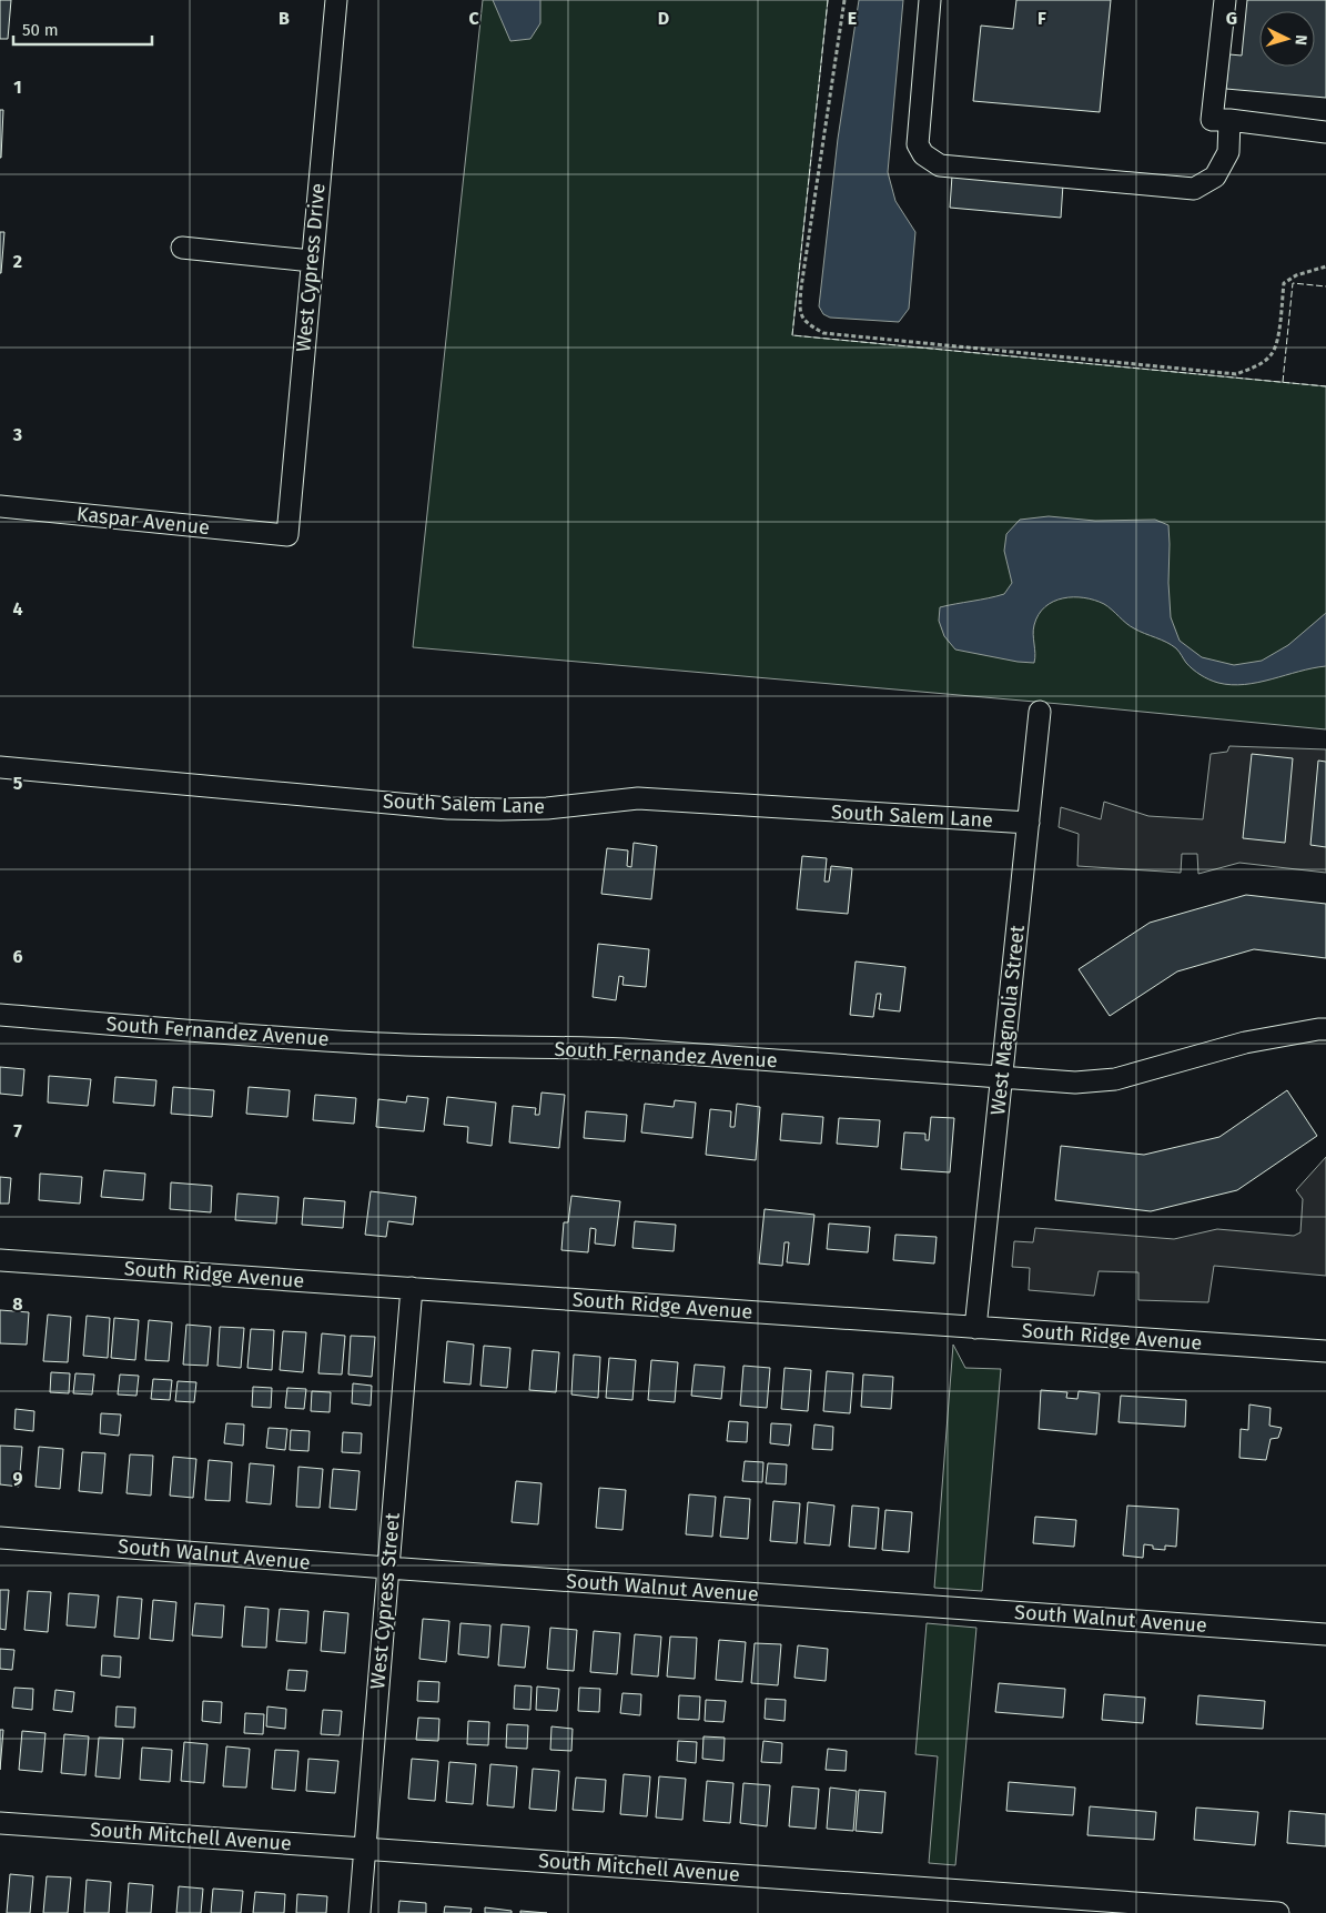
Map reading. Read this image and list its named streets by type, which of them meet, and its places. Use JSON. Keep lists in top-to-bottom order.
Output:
{
  "streets": {
    "street": [
      "West Cypress Drive",
      "Kaspar Avenue",
      "South Salem Lane",
      "West Magnolia Street",
      "South Fernandez Avenue",
      "South Ridge Avenue",
      "South Walnut Avenue",
      "West Cypress Street",
      "South Mitchell Avenue"
    ]
  },
  "crossings": [
    ["West Cypress Drive", "Kaspar Avenue"],
    ["South Salem Lane", "West Magnolia Street"],
    ["West Magnolia Street", "South Fernandez Avenue"],
    ["West Magnolia Street", "South Ridge Avenue"],
    ["South Ridge Avenue", "West Cypress Street"],
    ["South Walnut Avenue", "West Cypress Street"],
    ["West Cypress Street", "South Mitchell Avenue"]
  ],
  "scale_bar": "50 m",
  "north": "right",
  "grid": {
    "columns": [
      "B",
      "C",
      "D",
      "E",
      "F",
      "G"
    ],
    "rows": [
      "1",
      "2",
      "3",
      "4",
      "5",
      "6",
      "7",
      "8",
      "9"
    ]
  }
}
